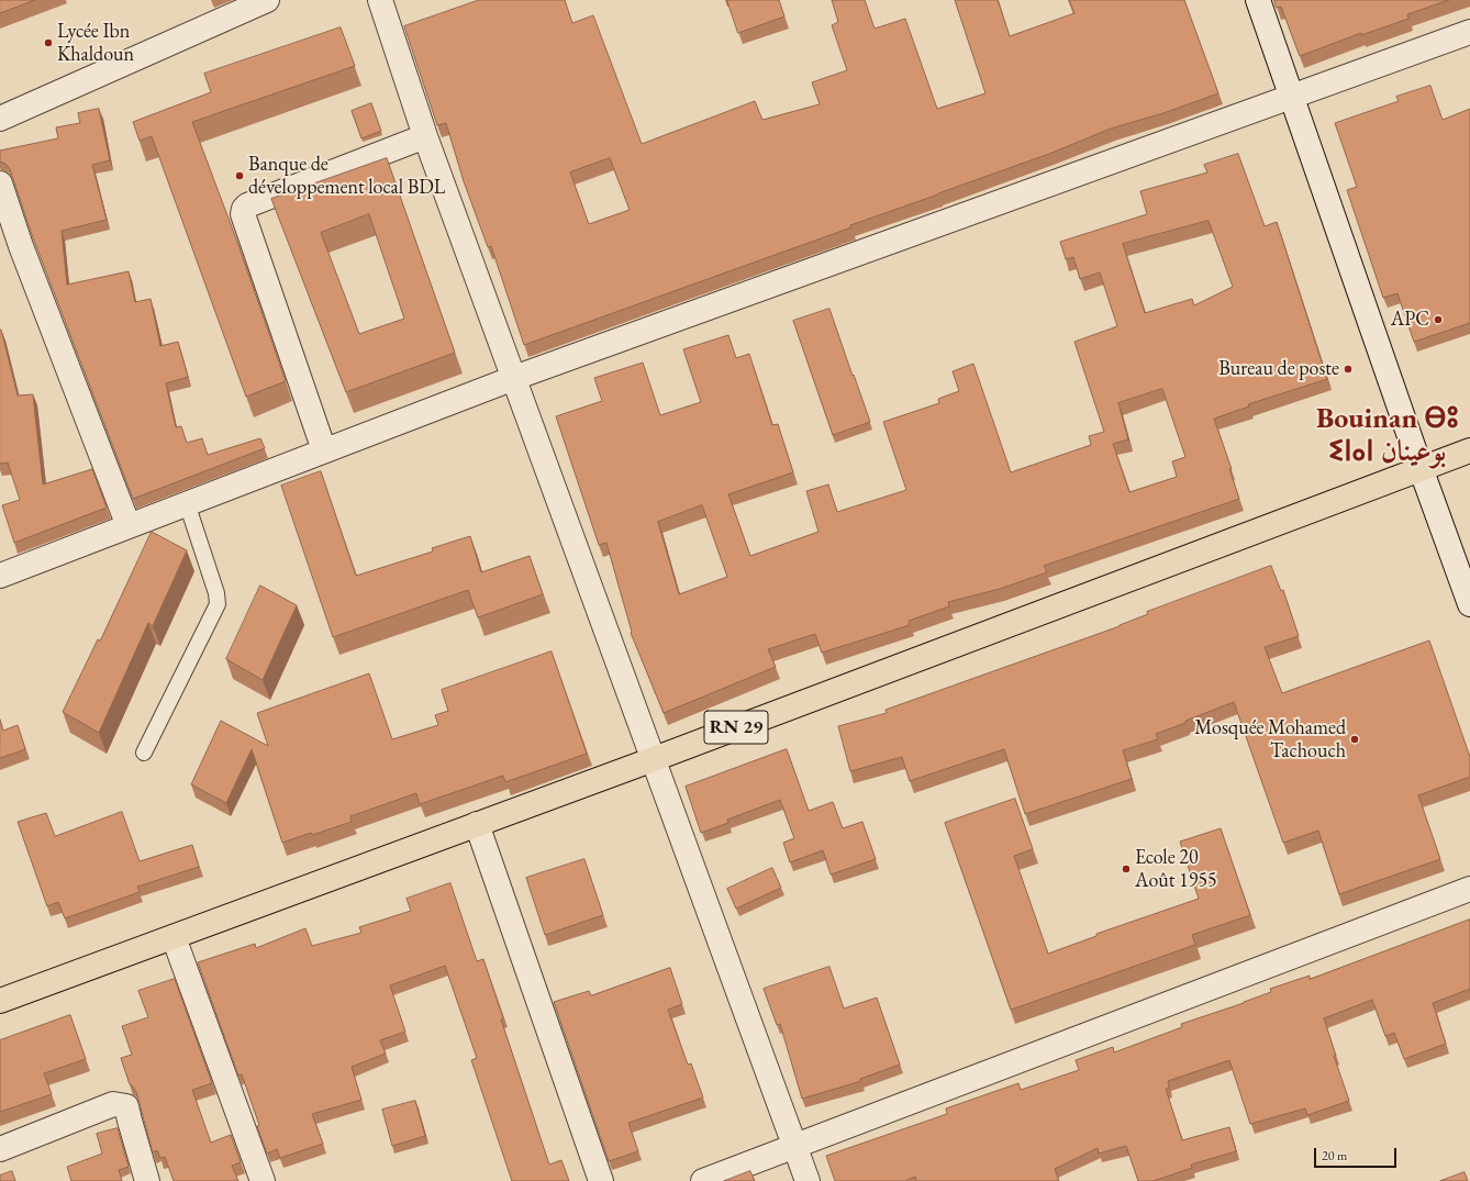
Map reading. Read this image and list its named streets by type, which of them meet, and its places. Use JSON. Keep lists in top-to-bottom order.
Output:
{
  "streets": {
    "main road": ["RN 29"]
  },
  "districts": ["Bouinan ⴱⵓ ⵉⵏⴰⵏ بوعينان"],
  "places": [
    "Lycée Ibn Khaldoun",
    "Banque de développement local BDL",
    "APC",
    "Bureau de poste",
    "Mosquée Mohamed Tachouch",
    "Ecole 20 Août 1955"
  ],
  "scale_bar": "20 m"
}
